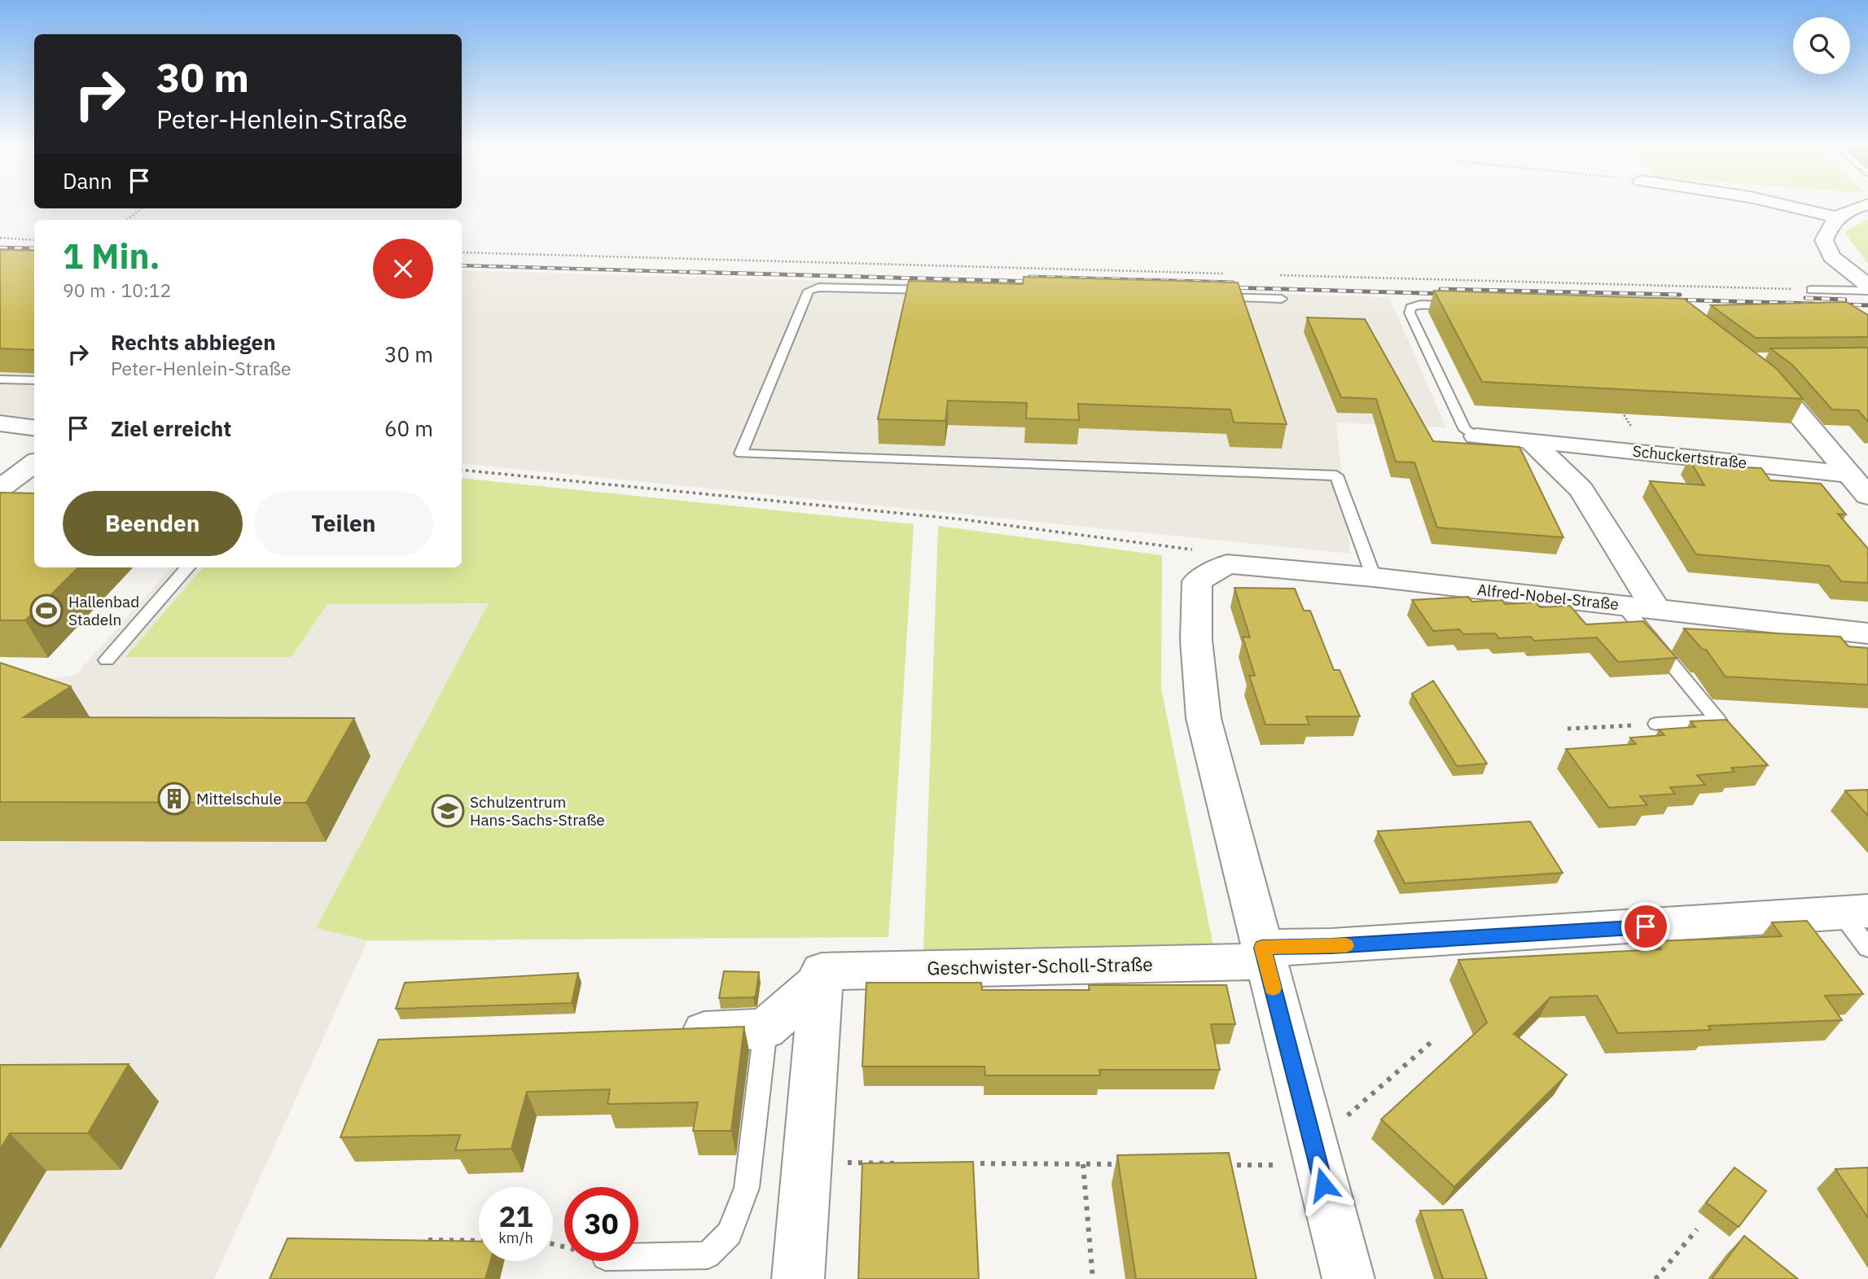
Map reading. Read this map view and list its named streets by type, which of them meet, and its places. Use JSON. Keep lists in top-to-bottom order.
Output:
{
  "streets": {
    "street": ["Schuckertstraße", "Alfred-Nobel-Straße", "Geschwister-Scholl-Straße"]
  },
  "places": {
    "sports": ["Hallenbad Stadeln"],
    "building": ["Mittelschule"],
    "school or university": ["Schulzentrum Hans-Sachs-Straße"]
  },
  "page": {
    "turn": ["30 m", "Peter-Henlein-Straße"],
    "then": "Dann",
    "heading": ["1 Min.", "90 m · 10:12"],
    "list": [
      {
        "name": "Rechts abbiegen",
        "note": "Peter-Henlein-Straße",
        "value": "30 m"
      },
      {
        "name": "Ziel erreicht",
        "value": "60 m"
      }
    ],
    "buttons": ["Beenden", "Teilen"],
    "speed": "21 km/h",
    "limit": "30"
  }
}
